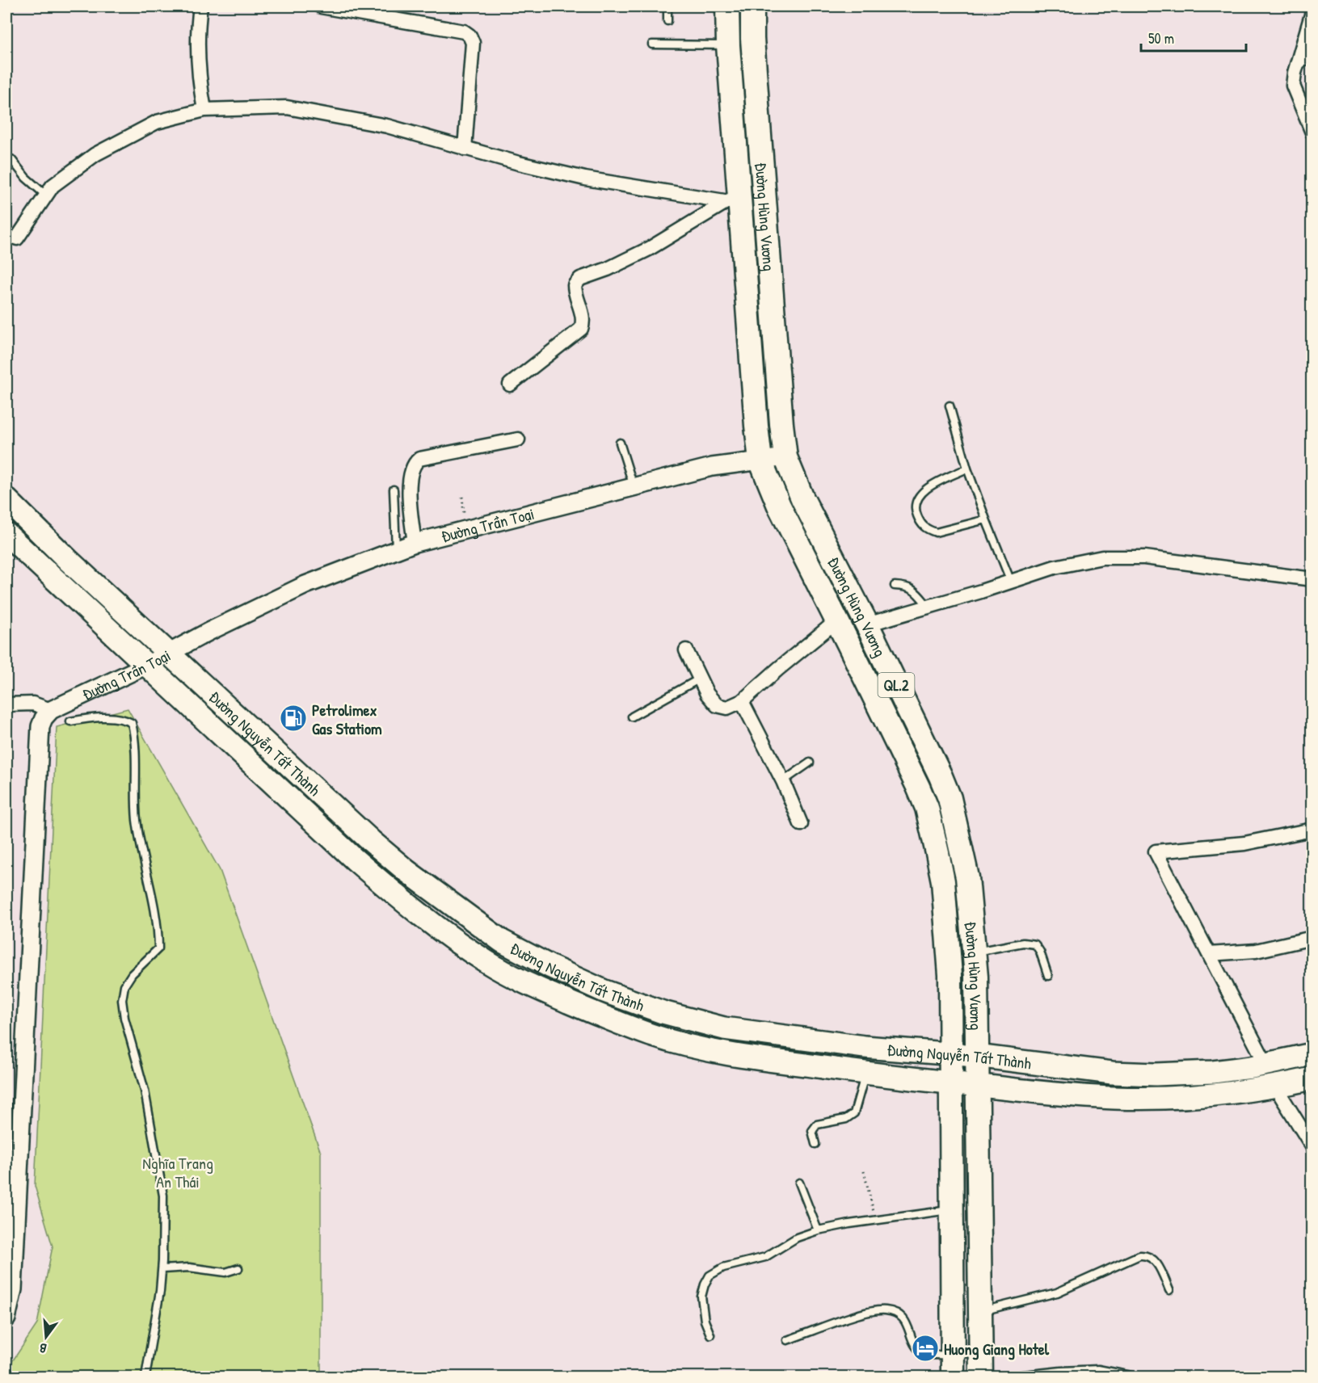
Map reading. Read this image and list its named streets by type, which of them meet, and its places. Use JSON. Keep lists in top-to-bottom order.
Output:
{
  "streets": {
    "highway": ["Đường Hùng Vương", "QL.2"],
    "main road": ["Đường Nguyễn Tất Thành"],
    "street": ["Đường Trần Toại"]
  },
  "crossings": [
    ["Đường Hùng Vương", "Đường Trần Toại"],
    ["Đường Hùng Vương", "Đường Nguyễn Tất Thành"],
    ["Đường Trần Toại", "Đường Nguyễn Tất Thành"]
  ],
  "parks": ["Nghĩa Trang An Thái"],
  "places": {
    "fuel station": ["Petrolimex Gas Statiom"],
    "hotel": ["Huong Giang Hotel"]
  },
  "scale_bar": "50 m",
  "north": "bottom"
}
